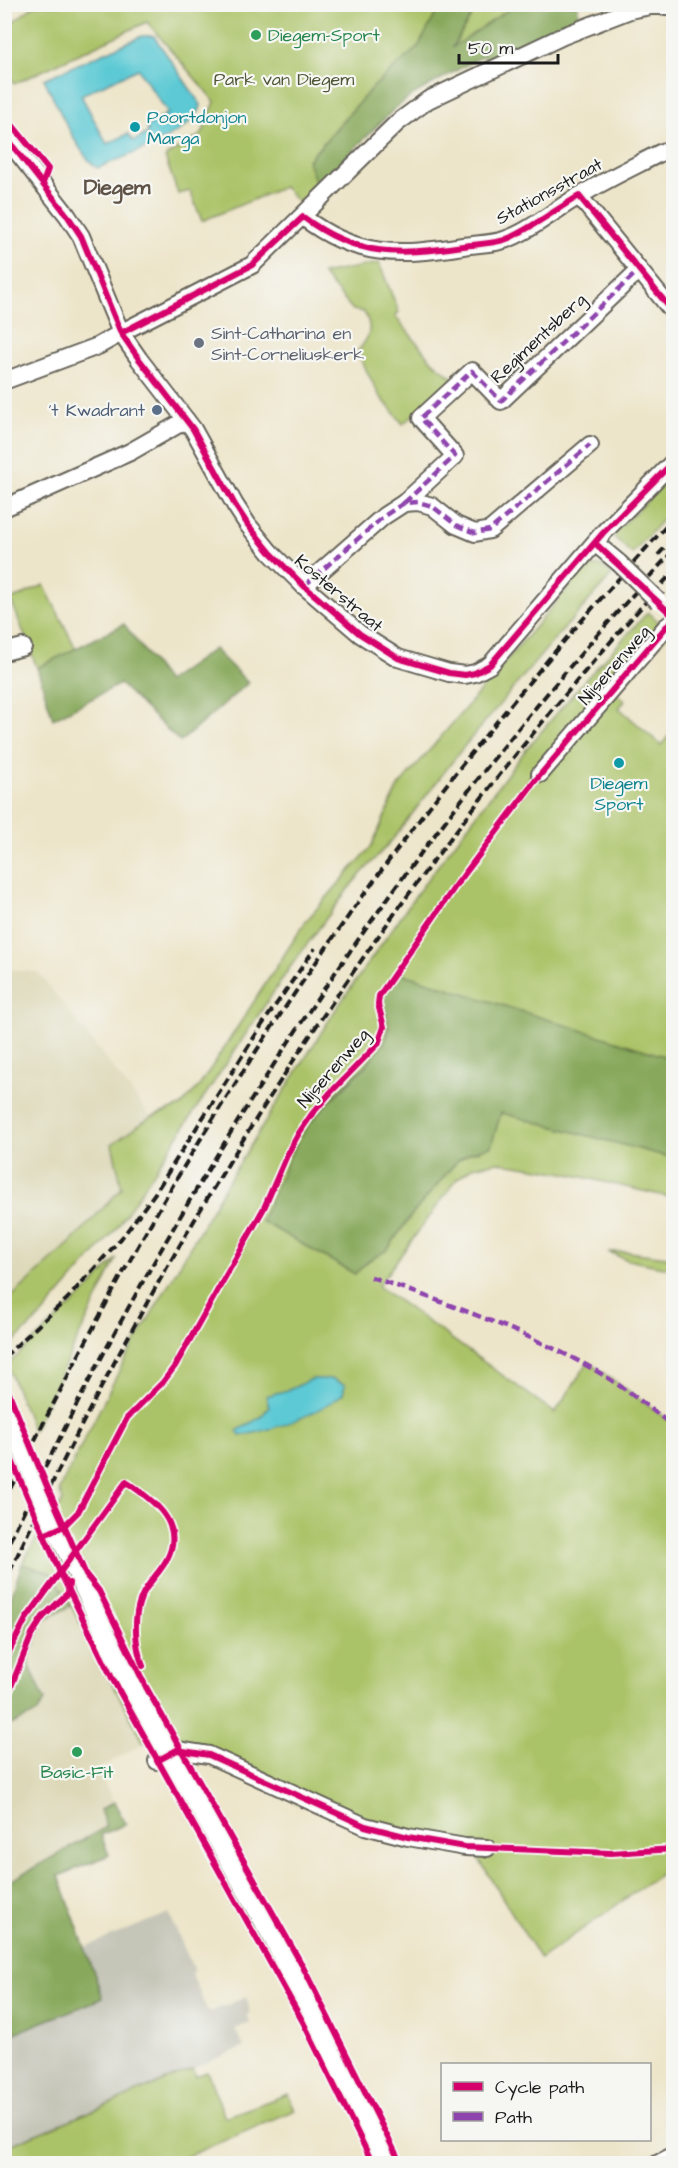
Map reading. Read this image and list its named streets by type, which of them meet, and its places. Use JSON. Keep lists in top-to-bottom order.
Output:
{
  "streets": {
    "street": [
      "Stationsstraat",
      "Regimentsberg",
      "Kosterstraat",
      "Nijserenweg"
    ]
  },
  "crossings": [
    ["Regimentsberg", "Kosterstraat"]
  ],
  "districts": ["Diegem"],
  "parks": ["Park van Diegem"],
  "places": [
    "Diegem-Sport",
    "Poortdonjon Marga",
    "Sint-Catharina en Sint-Corneliuskerk",
    "'t Kwadrant",
    "Diegem Sport",
    "Basic-Fit"
  ],
  "legend": ["Cycle path", "Path"],
  "scale_bar": "50 m"
}
